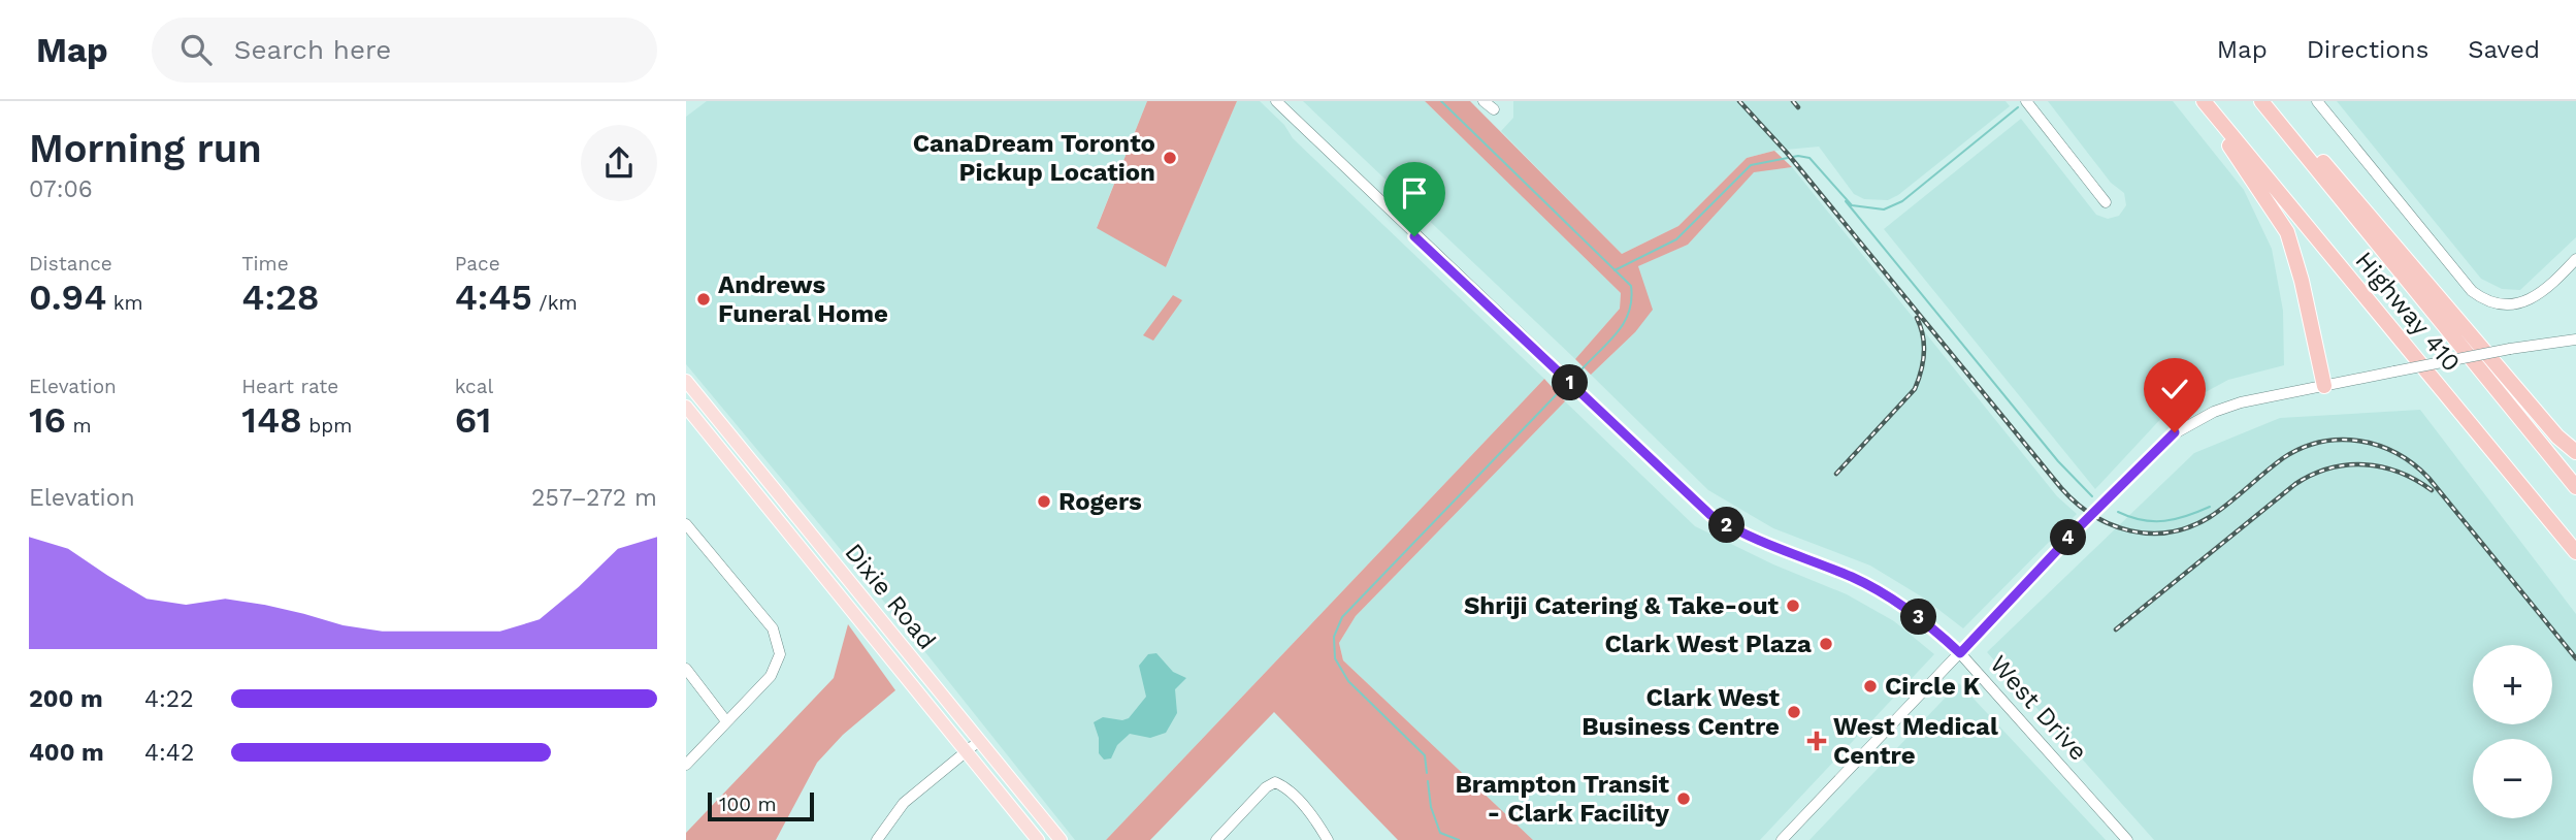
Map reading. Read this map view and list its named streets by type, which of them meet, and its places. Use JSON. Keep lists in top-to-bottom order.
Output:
{
  "streets": {
    "highway": ["Highway 410"],
    "main road": ["Dixie Road"],
    "street": ["West Drive"]
  },
  "places": {
    "other": [
      "CanaDream Toronto Pickup Location",
      "Andrews Funeral Home",
      "Rogers",
      "Shriji Catering & Take-out",
      "Clark West Plaza",
      "Circle K",
      "Clark West Business Centre",
      "Brampton Transit - Clark Facility"
    ],
    "health": ["West Medical Centre"]
  },
  "scale_bar": "100 m",
  "page": {
    "header": "Map",
    "search": "Search here",
    "nav": ["Map", "Directions", "Saved"],
    "heading": ["Morning run", "07:06"],
    "stats": [
      ["Distance", "0.94 km"],
      ["Time", "4:28"],
      ["Pace", "4:45 /km"],
      ["Elevation", "16 m"],
      ["Heart rate", "148 bpm"],
      ["kcal", "61"]
    ],
    "pins": [
      "1",
      "2",
      "4",
      "3"
    ],
    "chart": ["Elevation", "257–272 m"],
    "map_buttons": ["+", "−"],
    "list": [
      {
        "name": "200 m",
        "note": "4:22"
      },
      {
        "name": "400 m",
        "note": "4:42"
      }
    ],
    "scale": "100 m"
  }
}
